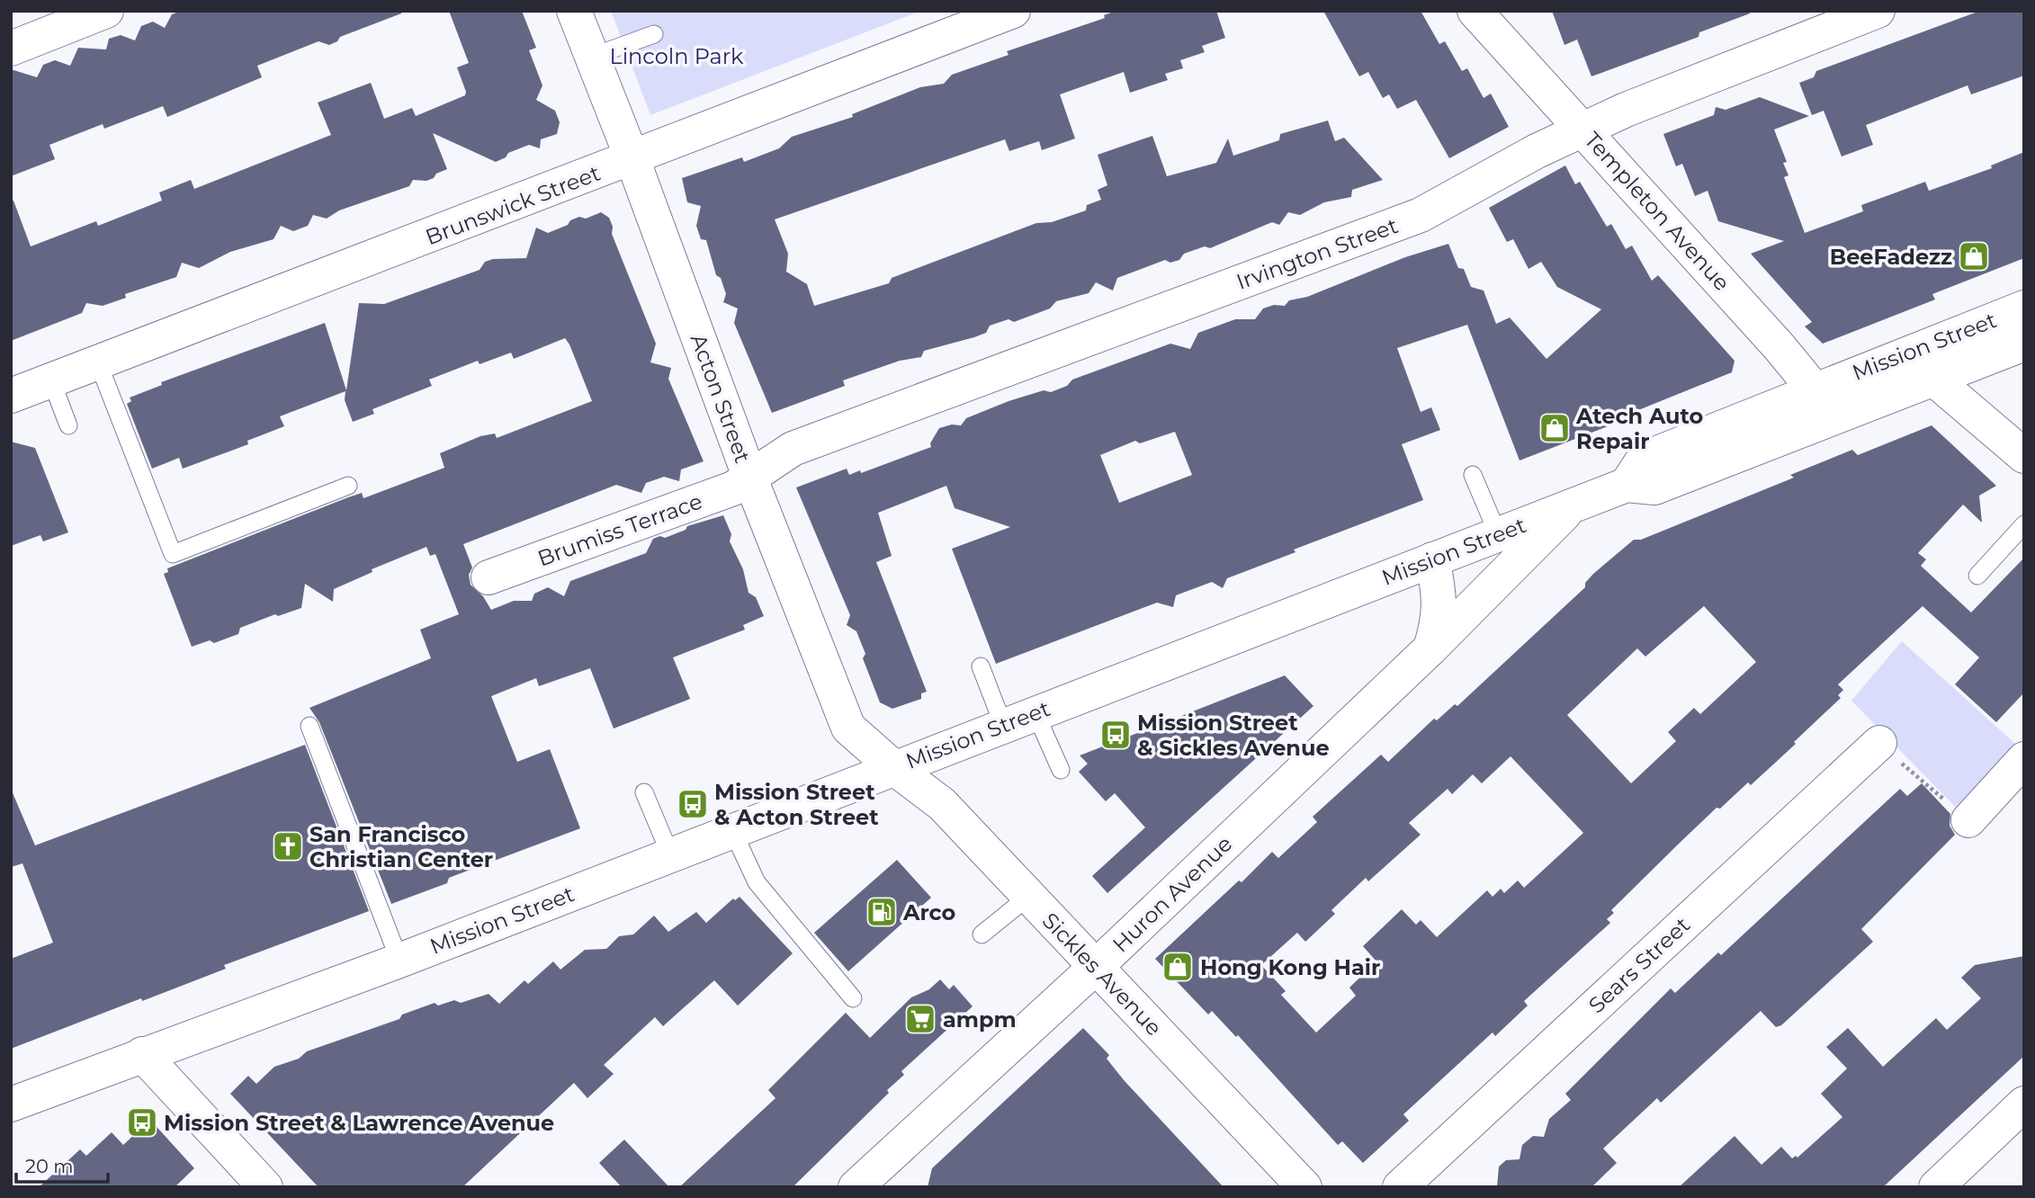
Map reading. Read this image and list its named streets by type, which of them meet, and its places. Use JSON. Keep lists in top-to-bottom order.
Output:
{
  "streets": {
    "street": [
      "Brunswick Street",
      "Templeton Avenue",
      "Irvington Street",
      "Mission Street",
      "Acton Street",
      "Brumiss Terrace",
      "Huron Avenue",
      "Sears Street",
      "Sickles Avenue"
    ]
  },
  "crossings": [
    ["Brunswick Street", "Acton Street"],
    ["Templeton Avenue", "Irvington Street"],
    ["Templeton Avenue", "Mission Street"],
    ["Irvington Street", "Acton Street"],
    ["Irvington Street", "Brumiss Terrace"],
    ["Mission Street", "Acton Street"],
    ["Mission Street", "Huron Avenue"],
    ["Mission Street", "Sickles Avenue"],
    ["Acton Street", "Brumiss Terrace"],
    ["Acton Street", "Sickles Avenue"],
    ["Huron Avenue", "Sickles Avenue"]
  ],
  "parks": ["Lincoln Park"],
  "places": {
    "shop": ["BeeFadezz", "Atech Auto Repair", "Hong Kong Hair"],
    "bus stop": ["Mission Street & Sickles Avenue", "Mission Street & Acton Street", "Mission Street & Lawrence Avenue"],
    "church": ["San Francisco Christian Center"],
    "fuel station": ["Arco"],
    "supermarket": ["ampm"]
  },
  "scale_bar": "20 m"
}
